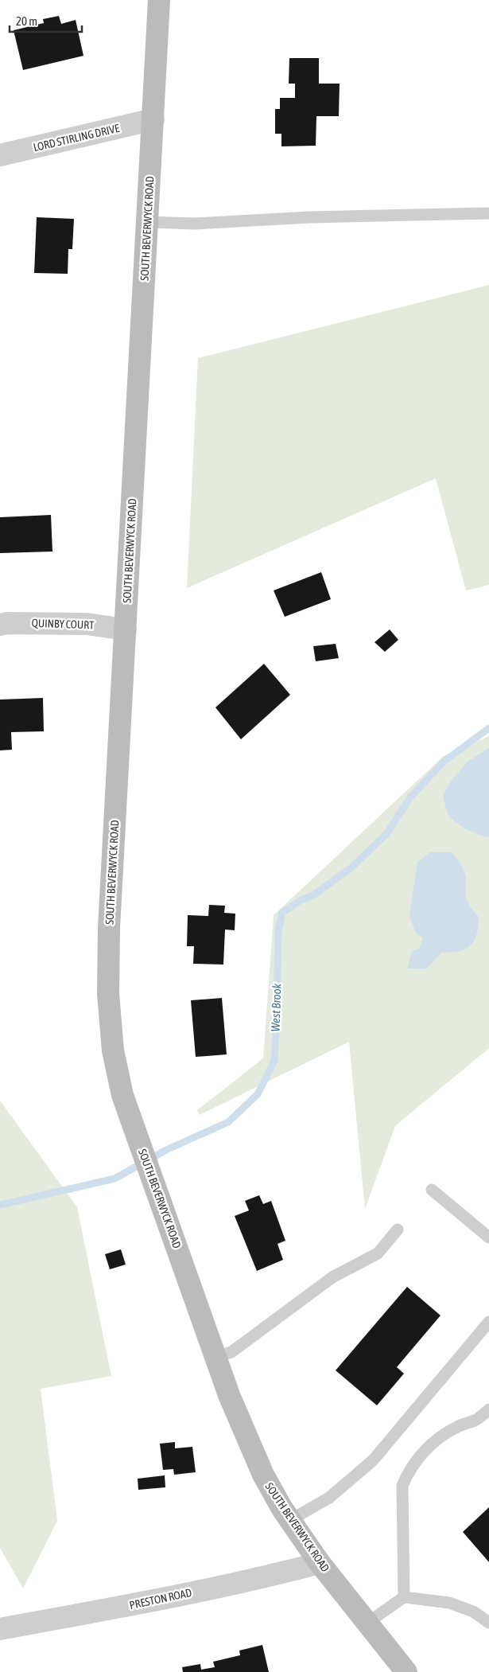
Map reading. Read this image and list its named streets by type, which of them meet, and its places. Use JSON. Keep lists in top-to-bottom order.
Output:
{
  "streets": {
    "main road": ["SOUTH BEVERWYCK ROAD"],
    "street": ["LORD STIRLING DRIVE", "QUINBY COURT", "PRESTON ROAD"]
  },
  "crossings": [
    ["LORD STIRLING DRIVE", "SOUTH BEVERWYCK ROAD"],
    ["SOUTH BEVERWYCK ROAD", "QUINBY COURT"],
    ["SOUTH BEVERWYCK ROAD", "PRESTON ROAD"]
  ],
  "water": ["West Brook"],
  "scale_bar": "20 m"
}
